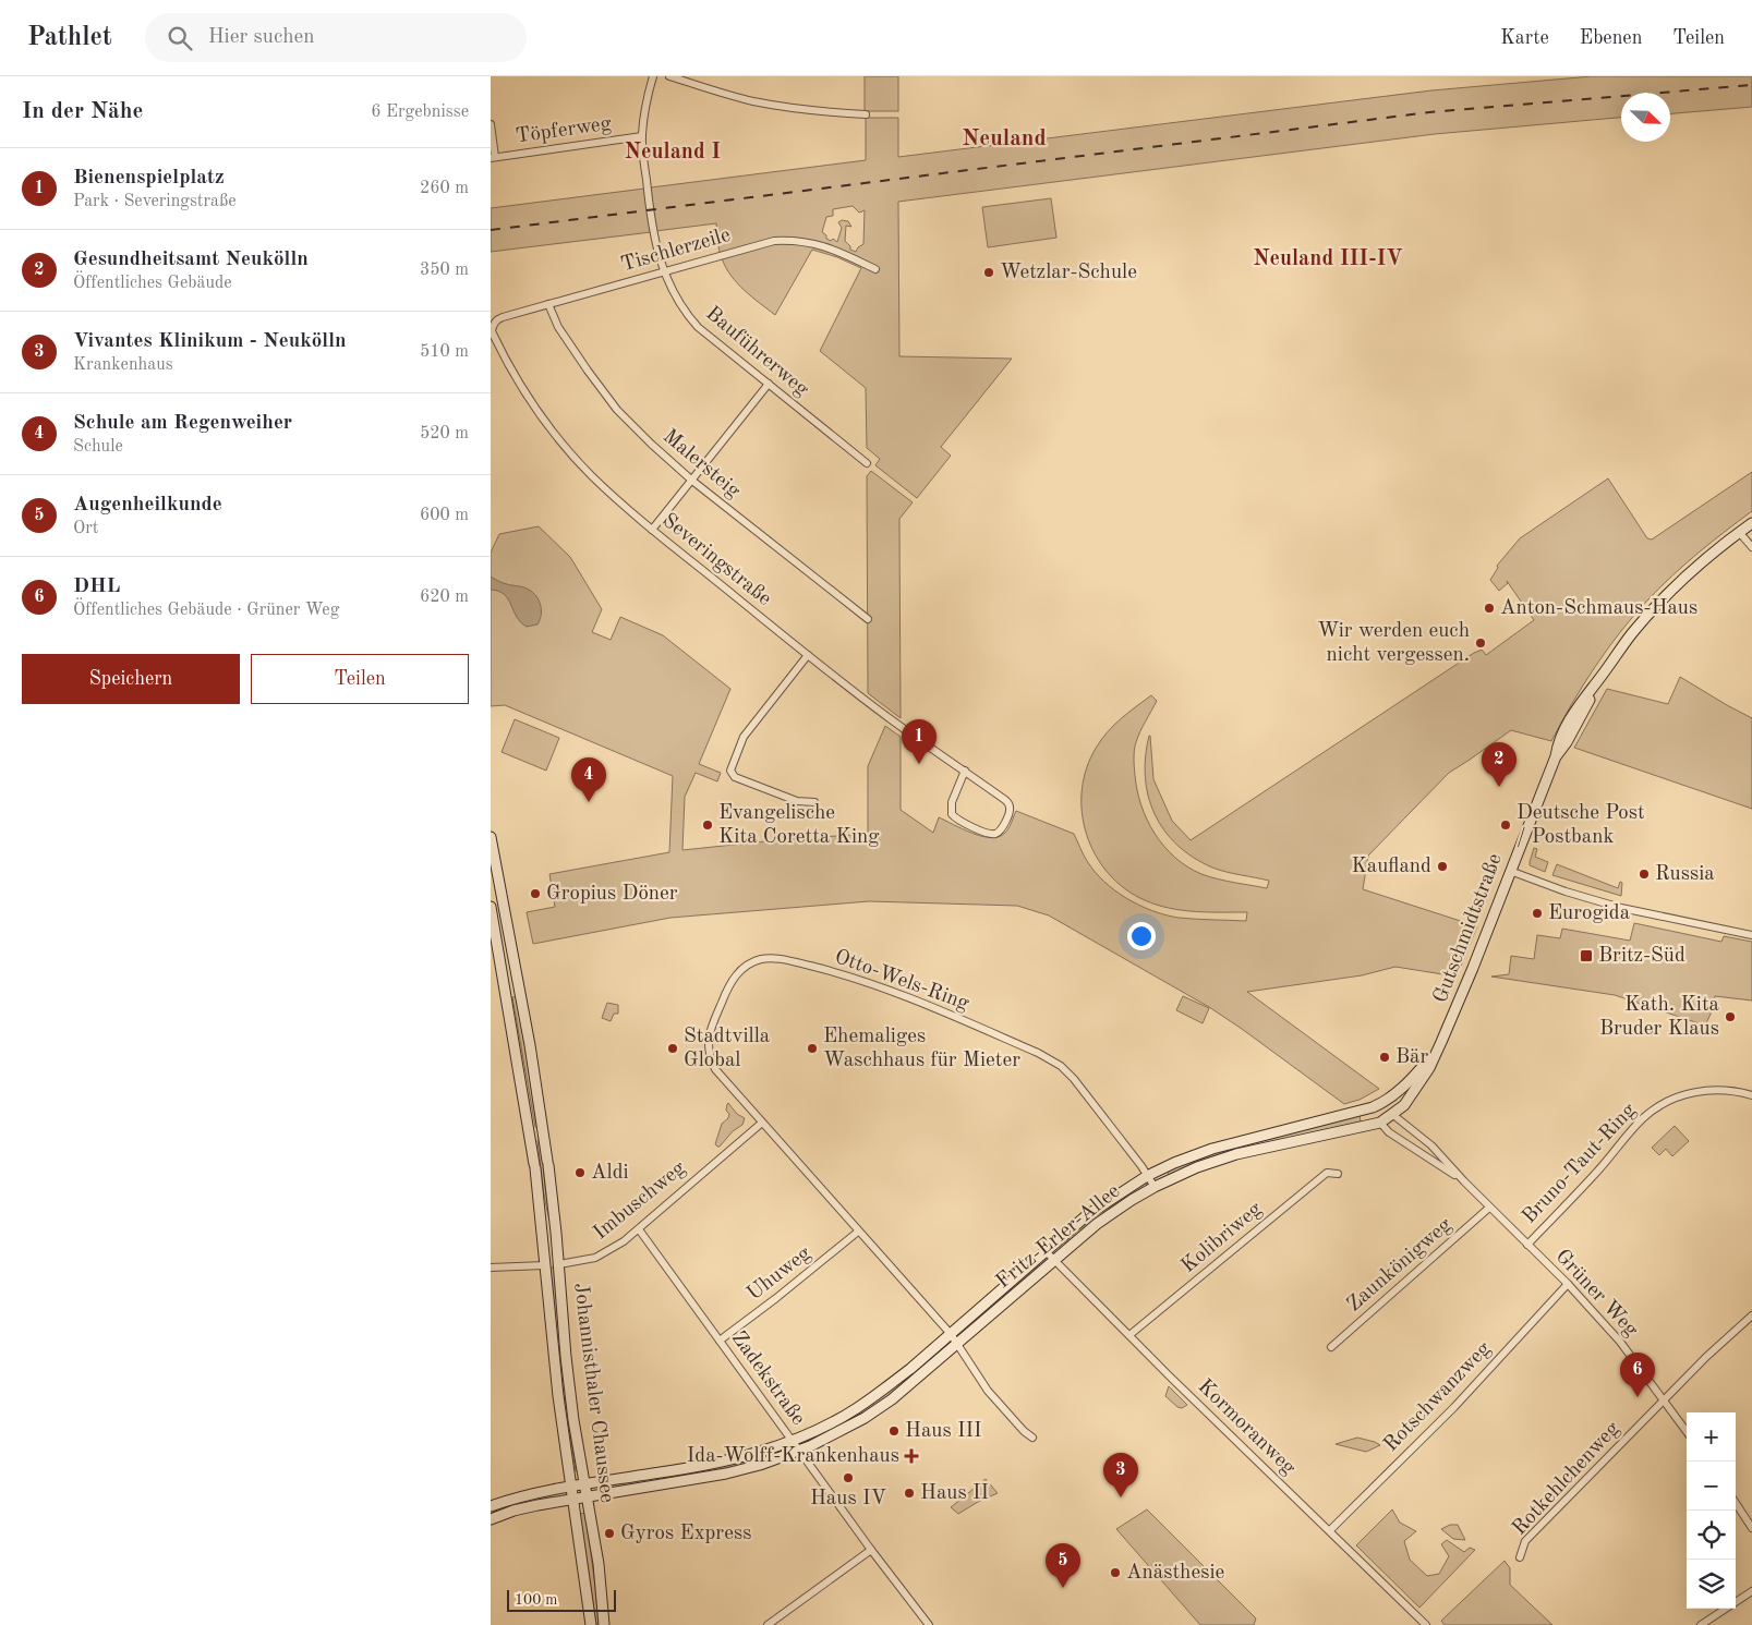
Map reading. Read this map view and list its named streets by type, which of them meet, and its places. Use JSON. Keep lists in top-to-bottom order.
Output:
{
  "streets": {
    "street": [
      "Töpferweg",
      "Tischlerzeile",
      "Bauführerweg",
      "Malersteig",
      "Severingstraße",
      "Gutschmidtstraße",
      "Otto-Wels-Ring",
      "Bruno-Taut-Ring",
      "Imbuschweg",
      "Fritz-Erler-Allee",
      "Kolibriweg",
      "Zaunkönigweg",
      "Uhuweg",
      "Grüner Weg",
      "Zadekstraße",
      "Johannisthaler Chaussee",
      "Rotschwanzweg",
      "Kormoranweg",
      "Rotkehlchenweg"
    ]
  },
  "crossings": [
    ["Töpferweg", "Bauführerweg"],
    ["Tischlerzeile", "Bauführerweg"],
    ["Tischlerzeile", "Malersteig"],
    ["Tischlerzeile", "Severingstraße"],
    ["Gutschmidtstraße", "Fritz-Erler-Allee"],
    ["Gutschmidtstraße", "Grüner Weg"],
    ["Otto-Wels-Ring", "Imbuschweg"],
    ["Otto-Wels-Ring", "Fritz-Erler-Allee"],
    ["Otto-Wels-Ring", "Uhuweg"],
    ["Bruno-Taut-Ring", "Grüner Weg"],
    ["Imbuschweg", "Zadekstraße"],
    ["Imbuschweg", "Johannisthaler Chaussee"],
    ["Fritz-Erler-Allee", "Grüner Weg"],
    ["Fritz-Erler-Allee", "Zadekstraße"],
    ["Fritz-Erler-Allee", "Johannisthaler Chaussee"],
    ["Fritz-Erler-Allee", "Kormoranweg"],
    ["Kolibriweg", "Kormoranweg"],
    ["Zaunkönigweg", "Grüner Weg"],
    ["Uhuweg", "Zadekstraße"],
    ["Grüner Weg", "Rotschwanzweg"],
    ["Grüner Weg", "Rotkehlchenweg"],
    ["Rotschwanzweg", "Kormoranweg"]
  ],
  "districts": ["Neuland", "Neuland I", "Neuland III-IV"],
  "places": {
    "other": [
      "Wetzlar-Schule",
      "Anton-Schmaus-Haus",
      "Wir werden euch nicht vergessen.",
      "Evangelische Kita Coretta King",
      "Deutsche Post / Postbank",
      "Kaufland",
      "Russia",
      "Gropius Döner",
      "Eurogida",
      "Kath. Kita Bruder Klaus",
      "Stadtvilla Global",
      "Ehemaliges Waschhaus für Mieter",
      "Bär",
      "Aldi",
      "Haus III",
      "Haus IV",
      "Haus II",
      "Gyros Express",
      "Anästhesie"
    ],
    "transit": ["Britz-Süd"],
    "health": ["Ida-Wolff-Krankenhaus"]
  },
  "scale_bar": "100 m",
  "north": "bottom right",
  "page": {
    "header": "Pathlet",
    "search": "Hier suchen",
    "nav": ["Karte", "Ebenen", "Teilen"],
    "heading": ["In der Nähe", "6 Ergebnisse"],
    "list": [
      {
        "mark": "1",
        "name": "Bienenspielplatz",
        "note": "Park · Severingstraße",
        "value": "260 m"
      },
      {
        "mark": "2",
        "name": "Gesundheitsamt Neukölln",
        "note": "Öffentliches Gebäude",
        "value": "350 m"
      },
      {
        "mark": "3",
        "name": "Vivantes Klinikum - Neukölln",
        "note": "Krankenhaus",
        "value": "510 m"
      },
      {
        "mark": "4",
        "name": "Schule am Regenweiher",
        "note": "Schule",
        "value": "520 m"
      },
      {
        "mark": "5",
        "name": "Augenheilkunde",
        "note": "Ort",
        "value": "600 m"
      },
      {
        "mark": "6",
        "name": "DHL",
        "note": "Öffentliches Gebäude · Grüner Weg",
        "value": "620 m"
      }
    ],
    "buttons": ["Speichern", "Teilen"],
    "pins": [
      "1",
      "2",
      "4",
      "6",
      "3",
      "5"
    ],
    "map_buttons": ["+", "−"],
    "scale": "100 m"
  }
}
